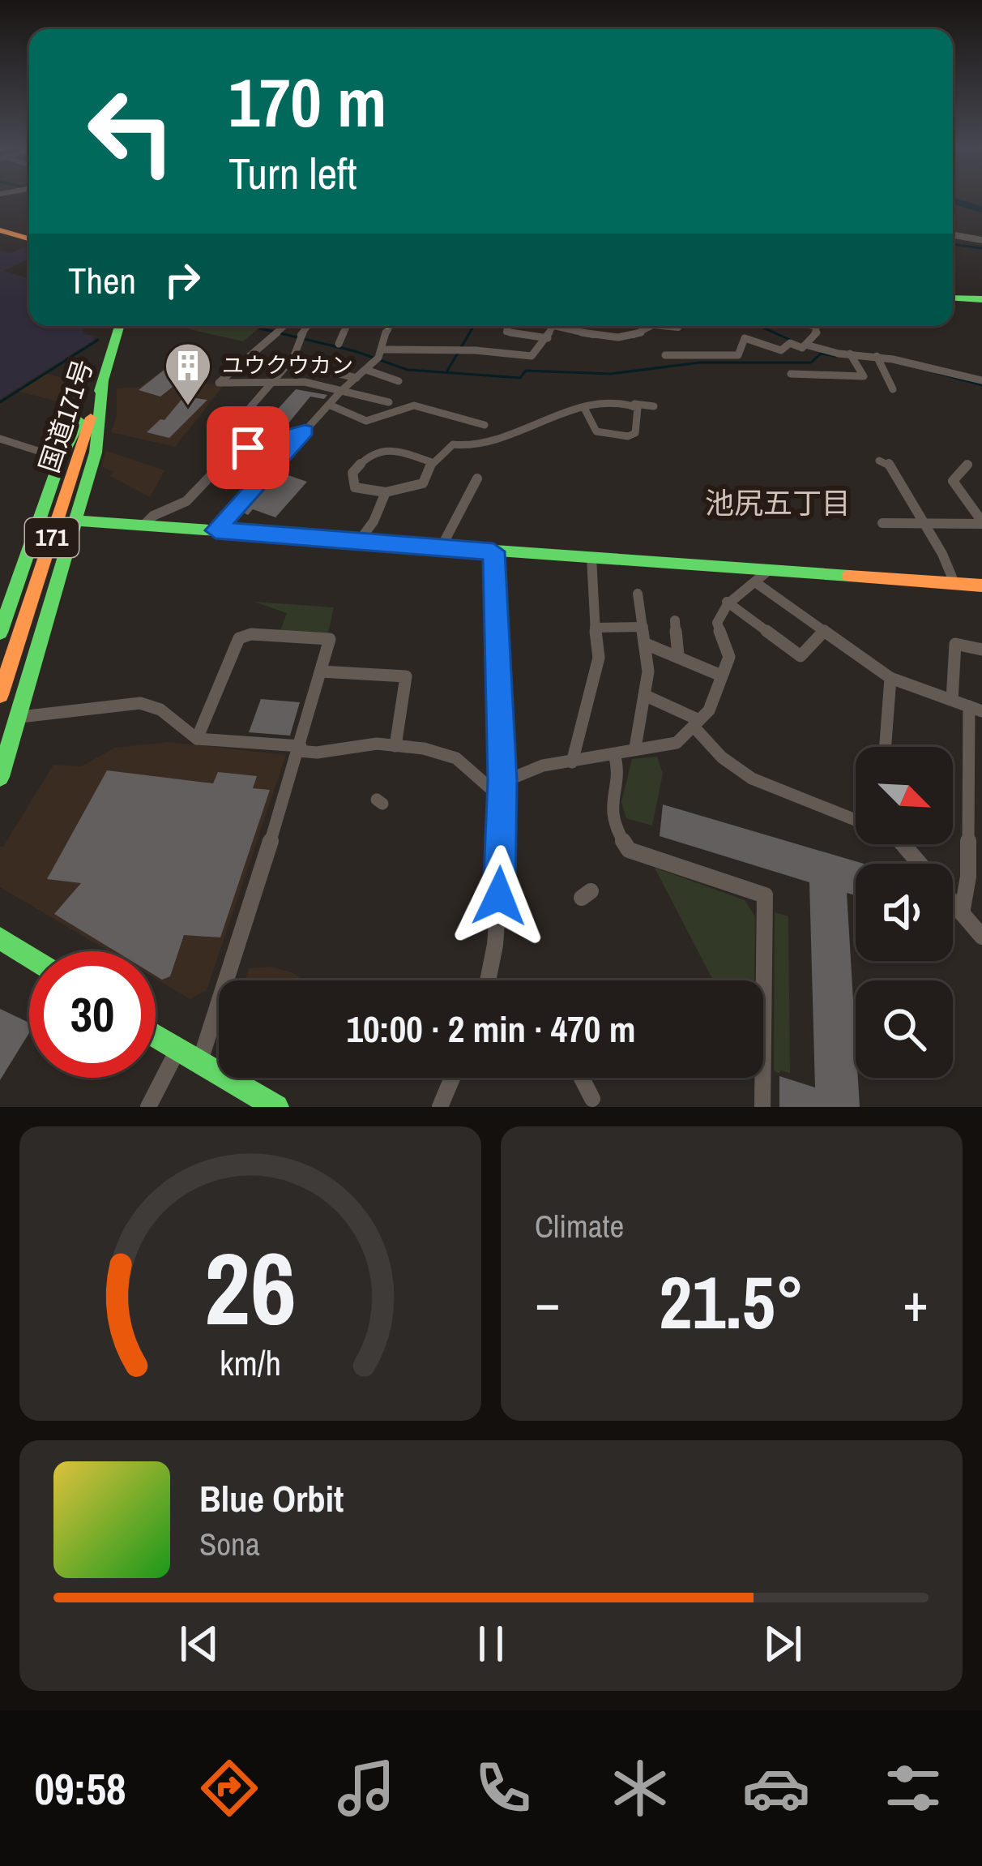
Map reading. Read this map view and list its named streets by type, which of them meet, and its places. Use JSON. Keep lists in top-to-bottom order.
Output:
{
  "streets": {
    "main road": ["国道171号", "171"]
  },
  "districts": ["池尻五丁目"],
  "places": {
    "building": ["ユウクウカン"]
  },
  "north": "bottom right",
  "page": {
    "turn": ["170 m", "Turn left"],
    "then": "Then",
    "limit": "30",
    "trip": "10:00 · 2 min · 470 m",
    "tile": "Climate",
    "heat": ["−", "21.5°", "+"],
    "song": ["Blue Orbit", "Sona"],
    "tabs": "09:58",
    "gauge": ["26", "km/h"]
  }
}
